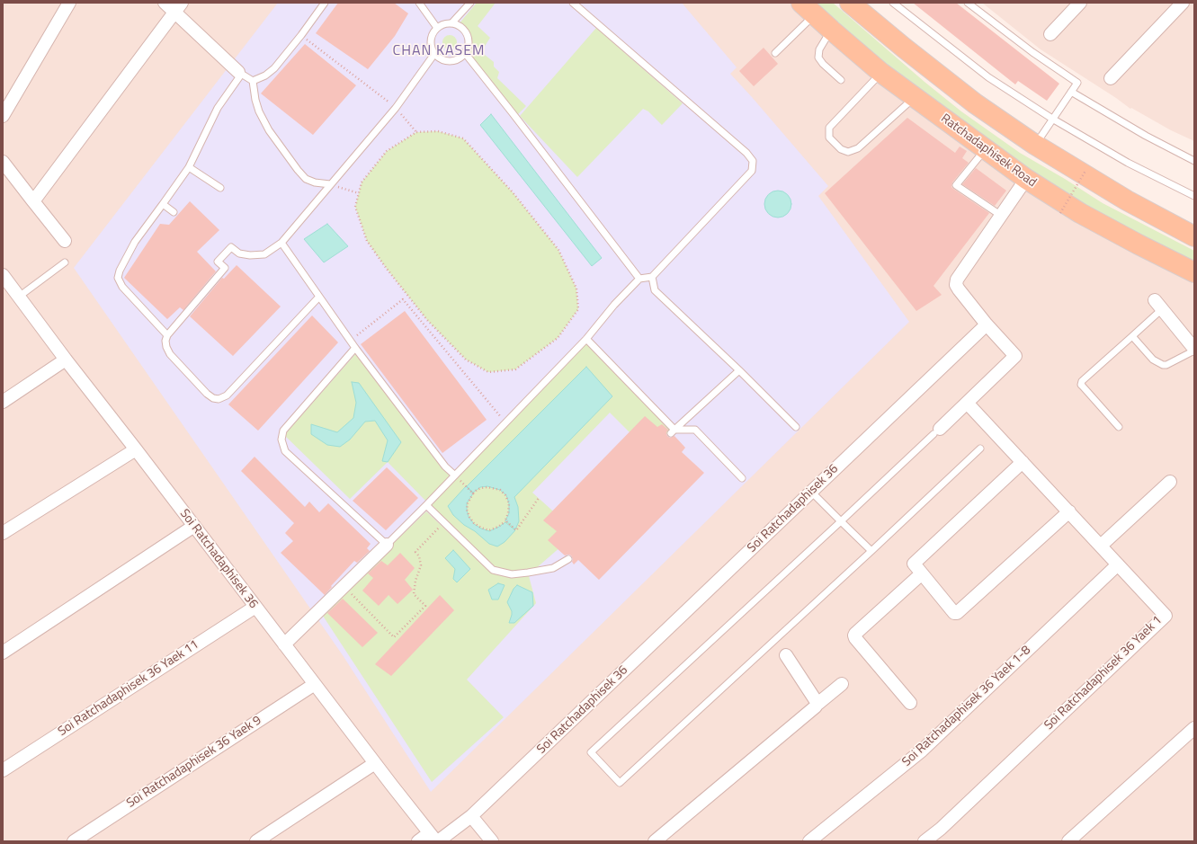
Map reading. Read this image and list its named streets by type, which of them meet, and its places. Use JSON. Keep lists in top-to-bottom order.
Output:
{
  "streets": {
    "main road": ["Ratchadaphisek Road"],
    "street": [
      "Soi Ratchadaphisek 36",
      "Soi Ratchadaphisek 36 Yaek 1",
      "Soi Ratchadaphisek 36 Yaek 11",
      "Soi Ratchadaphisek 36 Yaek 1-8",
      "Soi Ratchadaphisek 36 Yaek 9"
    ]
  },
  "crossings": [
    ["Soi Ratchadaphisek 36", "Soi Ratchadaphisek 36 Yaek 11"],
    ["Soi Ratchadaphisek 36", "Soi Ratchadaphisek 36 Yaek 9"],
    ["Soi Ratchadaphisek 36 Yaek 1", "Soi Ratchadaphisek 36 Yaek 1-8"]
  ],
  "districts": ["CHAN KASEM"]
}
